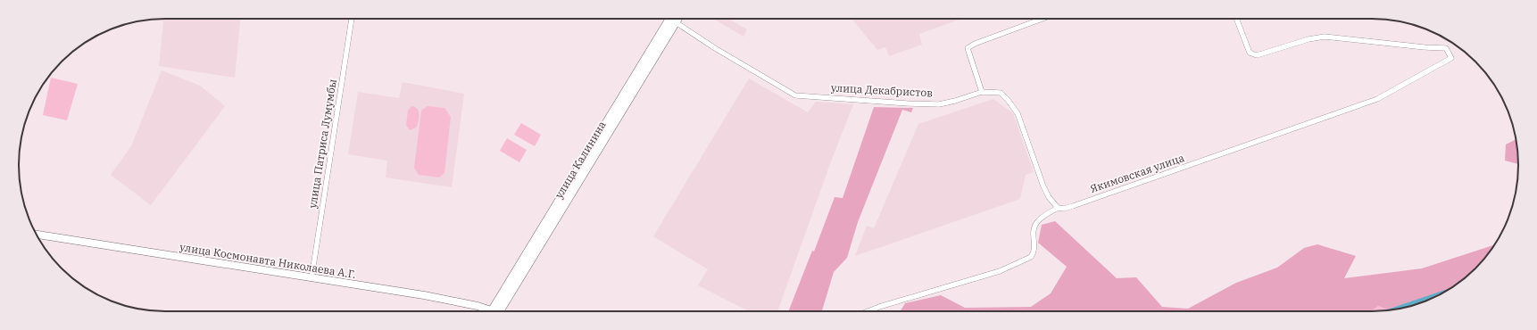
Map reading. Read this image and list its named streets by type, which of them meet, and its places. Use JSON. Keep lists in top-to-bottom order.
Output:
{
  "streets": {
    "main road": ["улица Калинина"],
    "street": [
      "улица Декабристов",
      "улица Патриса Лумумбы",
      "Якимовская улица",
      "улица Космонавта Николаева А.Г."
    ]
  },
  "crossings": [
    ["улица Патриса Лумумбы", "улица Космонавта Николаева А.Г."]
  ]
}
